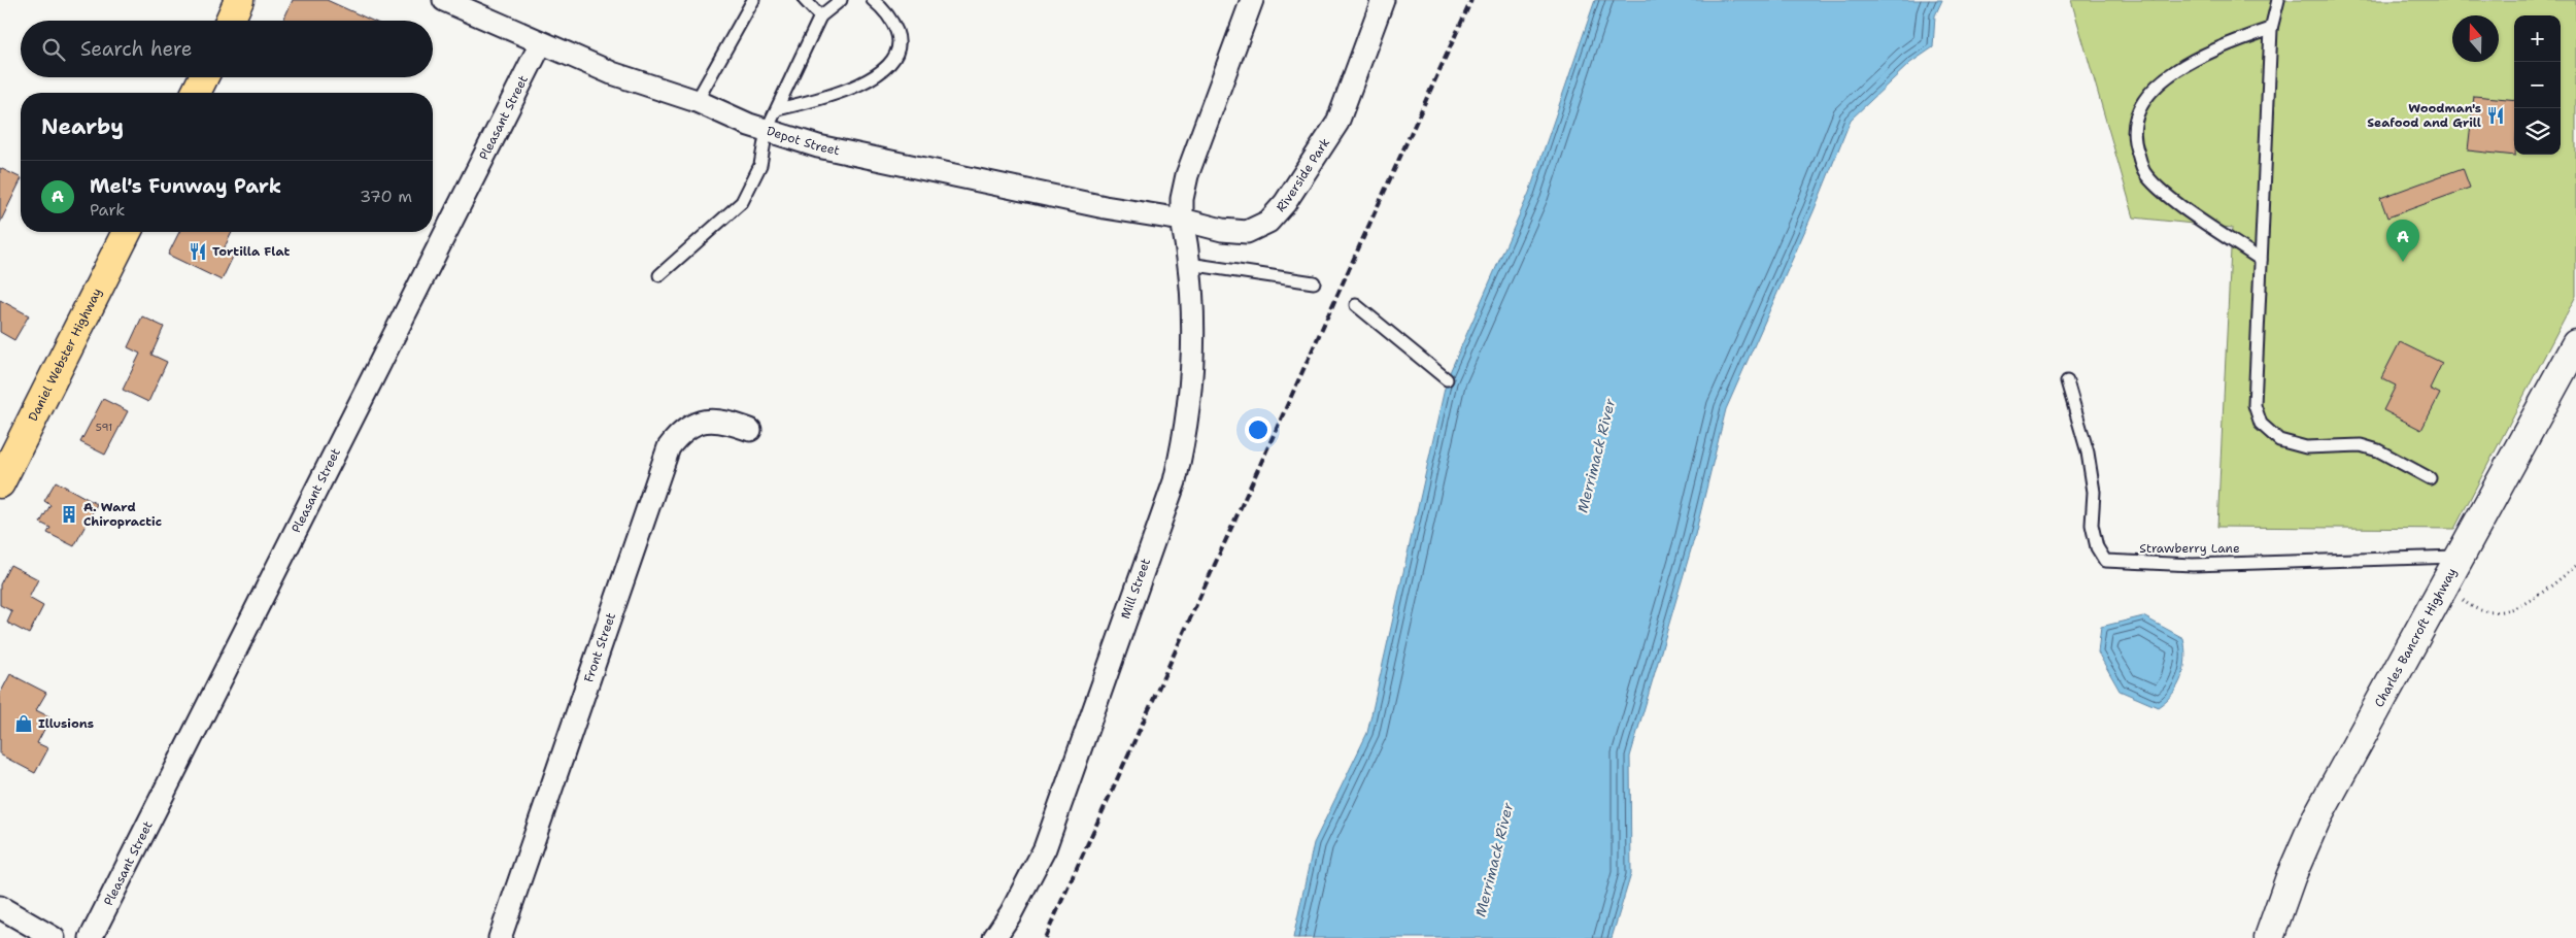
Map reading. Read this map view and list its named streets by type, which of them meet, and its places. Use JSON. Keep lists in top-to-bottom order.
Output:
{
  "streets": {
    "main road": ["Daniel Webster Highway", "Charles Bancroft Highway"],
    "street": [
      "Pleasant Street",
      "Depot Street",
      "Riverside Park",
      "Mill Street",
      "Front Street"
    ],
    "lane": ["Strawberry Lane"]
  },
  "crossings": [
    ["Pleasant Street", "Depot Street"],
    ["Depot Street", "Riverside Park"],
    ["Depot Street", "Mill Street"],
    ["Riverside Park", "Mill Street"],
    ["Strawberry Lane", "Charles Bancroft Highway"]
  ],
  "water": ["Merrimack River"],
  "places": {
    "restaurant": ["Woodman's Seafood and Grill", "Tortilla Flat"],
    "building": ["A. Ward Chiropractic"],
    "shop": ["Illusions"]
  },
  "house_numbers": ["591"],
  "north": "top",
  "page": {
    "map_buttons": ["+", "−"],
    "search": "Search here",
    "heading": "Nearby",
    "list": [
      {
        "mark": "A",
        "name": "Mel's Funway Park",
        "note": "Park",
        "value": "370 m"
      }
    ],
    "pins": "A"
  }
}
